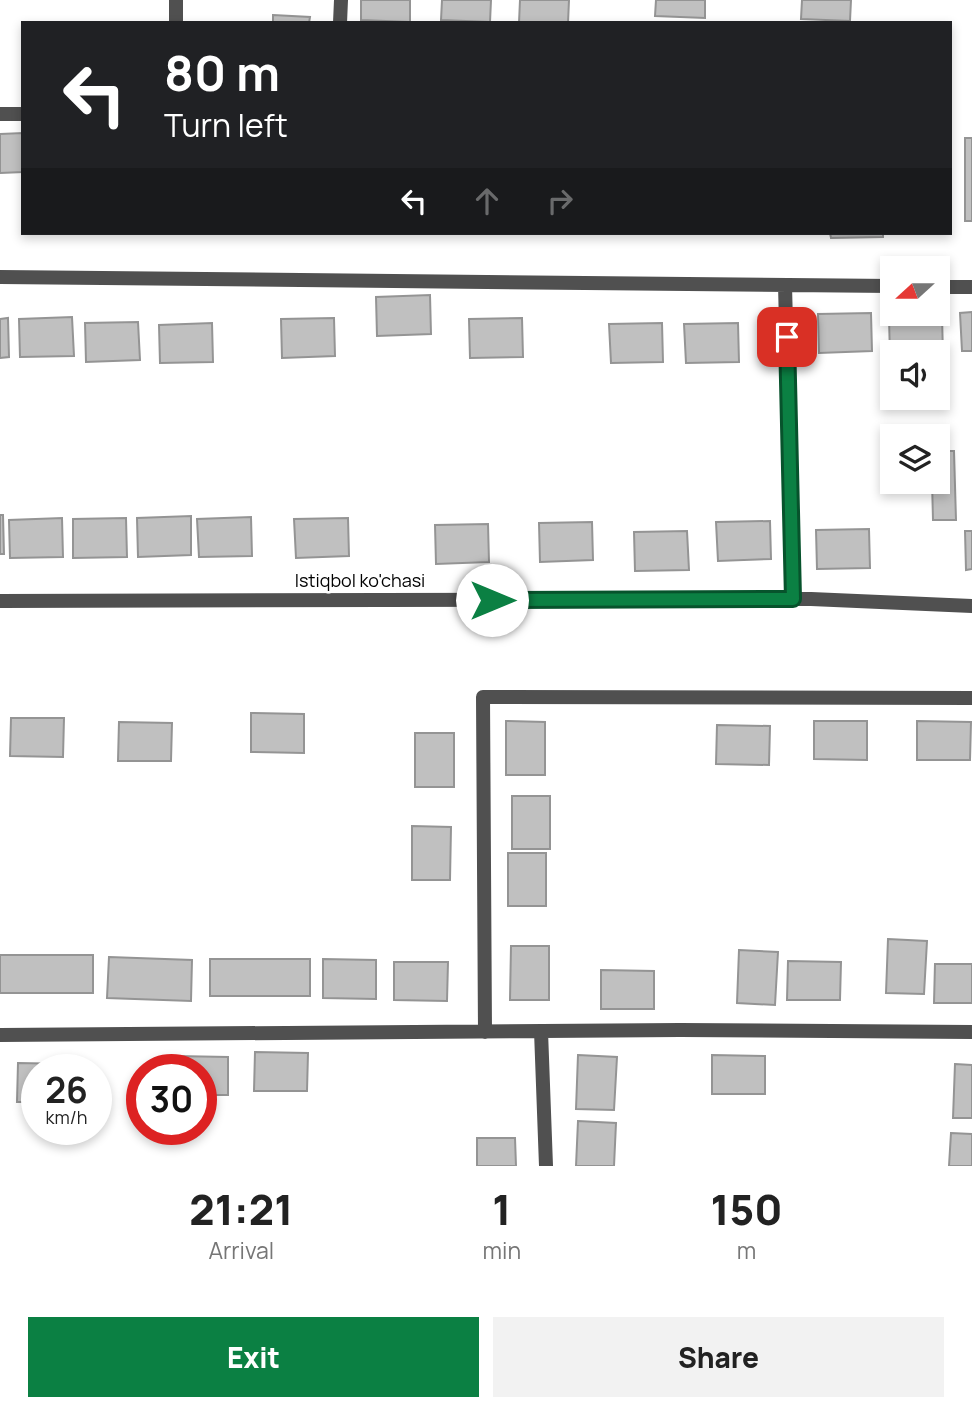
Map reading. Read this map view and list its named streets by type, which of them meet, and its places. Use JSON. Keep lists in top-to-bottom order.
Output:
{
  "streets": {
    "street": ["Istiqbol ko'chasi"]
  },
  "north": "left",
  "page": {
    "turn": ["80 m", "Turn left"],
    "speed": "26 km/h",
    "limit": "30",
    "eta": [
      "21:21",
      "Arrival",
      "1",
      "min",
      "150",
      "m"
    ],
    "buttons": ["Exit", "Share"]
  }
}
